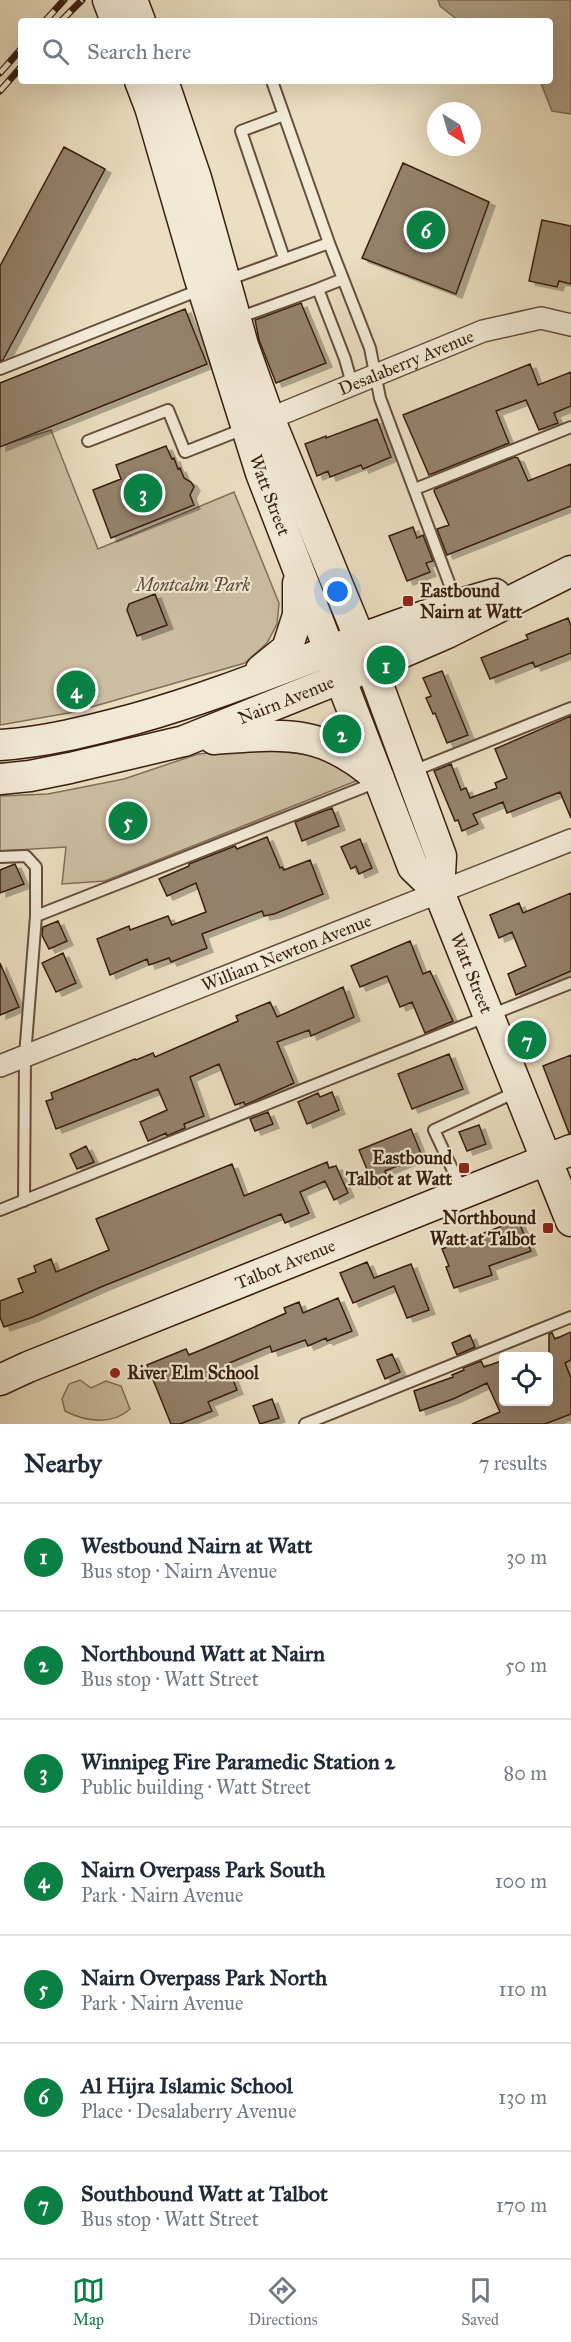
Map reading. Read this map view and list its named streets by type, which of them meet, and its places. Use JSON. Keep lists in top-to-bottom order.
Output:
{
  "streets": {
    "main road": ["Watt Street", "Nairn Avenue", "Talbot Avenue"],
    "street": ["Desalaberry Avenue", "William Newton Avenue"]
  },
  "crossings": [
    ["Desalaberry Avenue", "Watt Street"],
    ["Watt Street", "Nairn Avenue"],
    ["Watt Street", "William Newton Avenue"],
    ["Watt Street", "Talbot Avenue"]
  ],
  "parks": ["Montcalm Park"],
  "places": {
    "transit": ["Eastbound Nairn at Watt", "Eastbound Talbot at Watt", "Northbound Watt at Talbot"],
    "other": ["River Elm School"]
  },
  "north": "bottom right",
  "page": {
    "search": "Search here",
    "pins": [
      "6",
      "3",
      "1",
      "4",
      "2",
      "5",
      "7"
    ],
    "heading": ["Nearby", "7 results"],
    "list": [
      {
        "mark": "1",
        "name": "Westbound Nairn at Watt",
        "note": "Bus stop · Nairn Avenue",
        "value": "30 m"
      },
      {
        "mark": "2",
        "name": "Northbound Watt at Nairn",
        "note": "Bus stop · Watt Street",
        "value": "50 m"
      },
      {
        "mark": "3",
        "name": "Winnipeg Fire Paramedic Station 2",
        "note": "Public building · Watt Street",
        "value": "80 m"
      },
      {
        "mark": "4",
        "name": "Nairn Overpass Park South",
        "note": "Park · Nairn Avenue",
        "value": "100 m"
      },
      {
        "mark": "5",
        "name": "Nairn Overpass Park North",
        "note": "Park · Nairn Avenue",
        "value": "110 m"
      },
      {
        "mark": "6",
        "name": "Al Hijra Islamic School",
        "note": "Place · Desalaberry Avenue",
        "value": "130 m"
      },
      {
        "mark": "7",
        "name": "Southbound Watt at Talbot",
        "note": "Bus stop · Watt Street",
        "value": "170 m"
      }
    ],
    "nav": ["Map", "Directions", "Saved"]
  }
}
